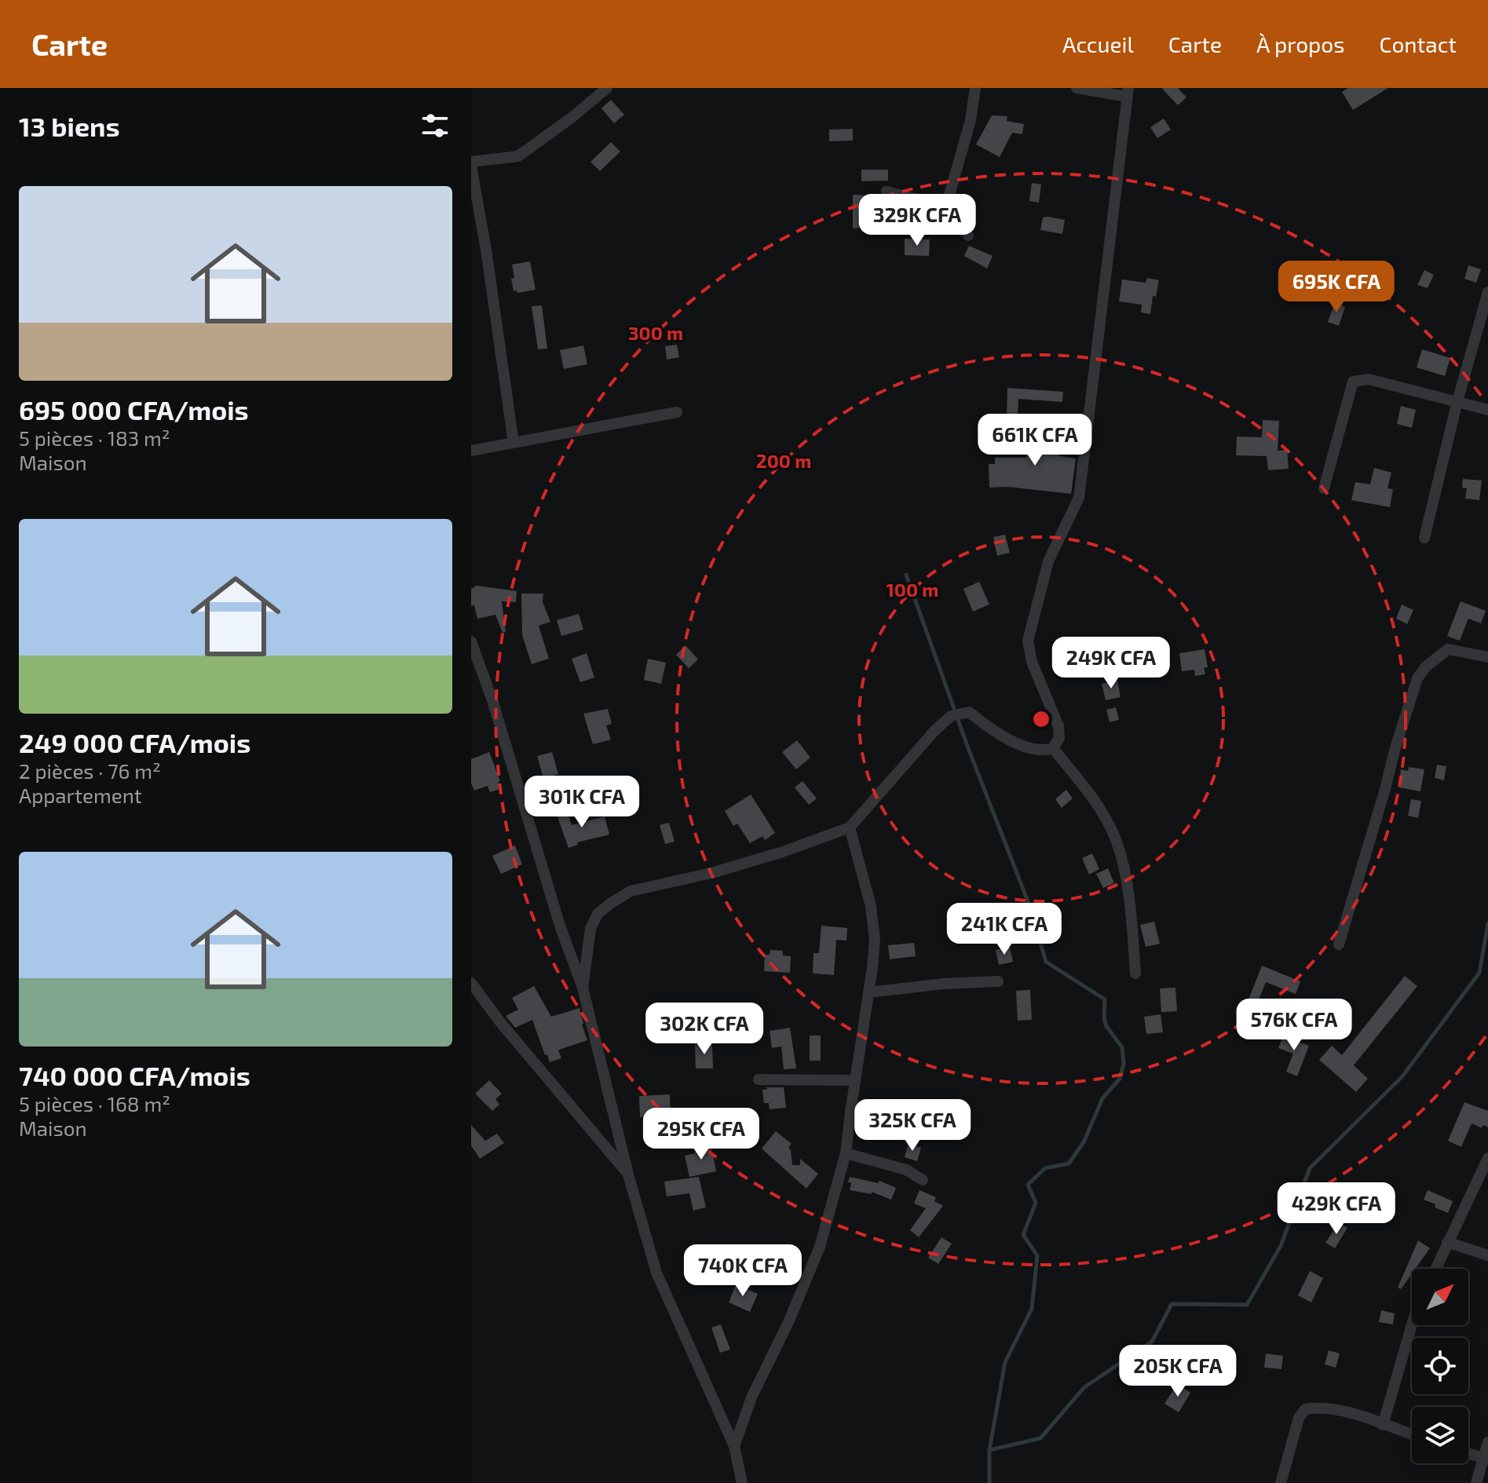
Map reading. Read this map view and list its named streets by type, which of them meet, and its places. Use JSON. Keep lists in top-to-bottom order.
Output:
{
  "north": "top right",
  "page": {
    "header": "Carte",
    "nav": [
      "Accueil",
      "Carte",
      "À propos",
      "Contact"
    ],
    "heading": "13 biens",
    "list": [
      {
        "name": "695 000 CFA/mois",
        "note": "5 pièces · 183 m² · Maison"
      },
      {
        "name": "249 000 CFA/mois",
        "note": "2 pièces · 76 m² · Appartement"
      },
      {
        "name": "740 000 CFA/mois",
        "note": "5 pièces · 168 m² · Maison"
      }
    ],
    "price": [
      "329K CFA",
      "695K CFA",
      "661K CFA",
      "249K CFA",
      "301K CFA",
      "241K CFA",
      "576K CFA",
      "302K CFA",
      "325K CFA",
      "295K CFA",
      "429K CFA",
      "740K CFA",
      "205K CFA"
    ]
  },
  "rings": ["300 m", "200 m", "100 m"]
}
